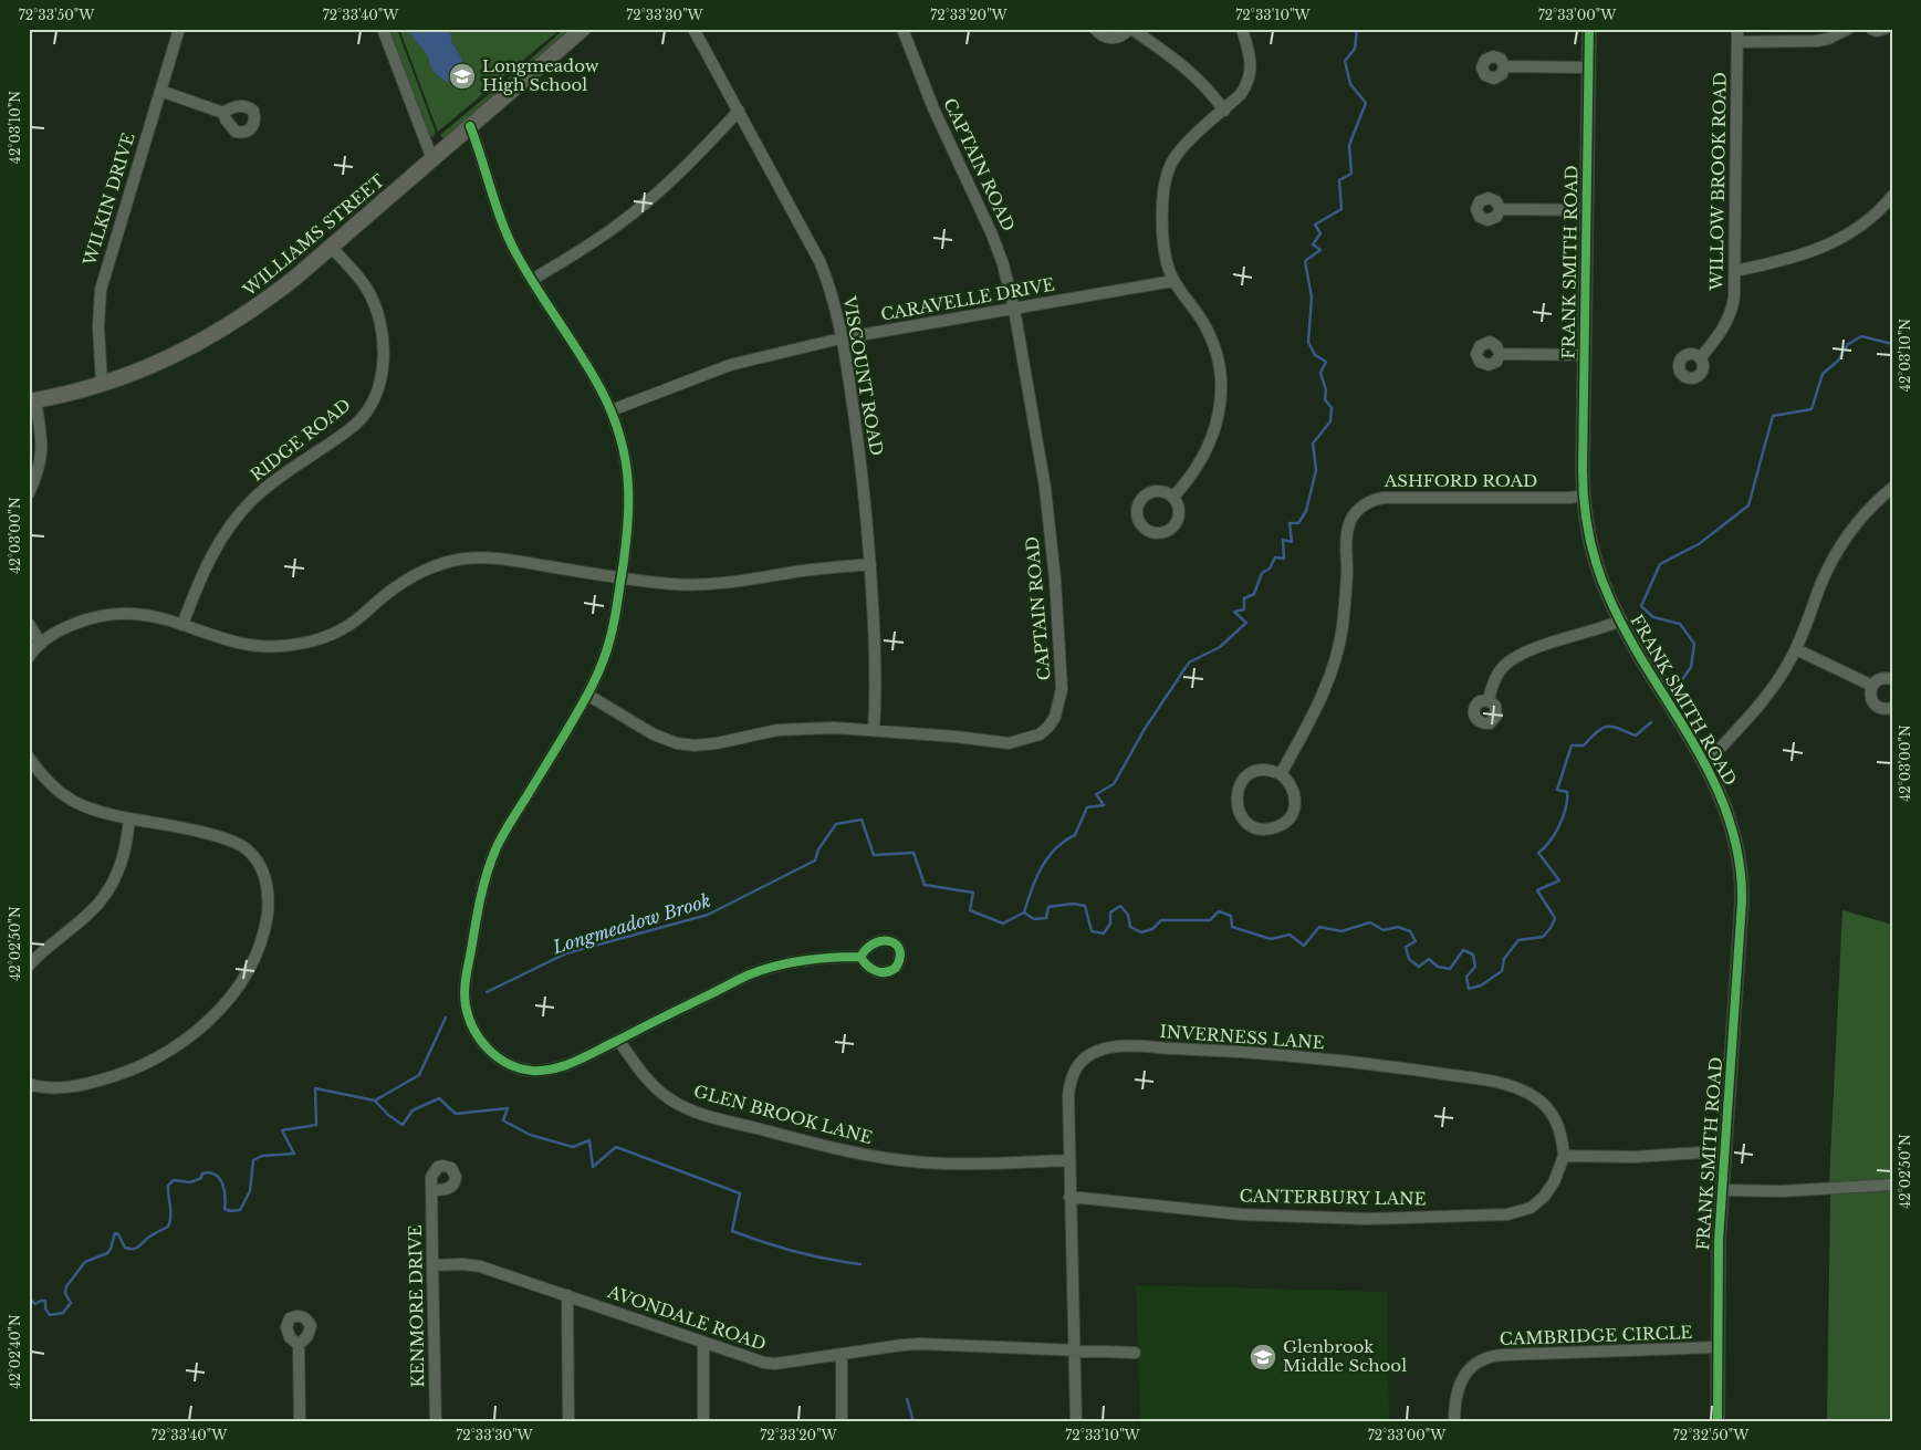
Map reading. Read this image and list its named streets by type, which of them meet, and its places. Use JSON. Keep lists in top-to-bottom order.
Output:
{
  "streets": {
    "main road": ["WILLIAMS STREET"],
    "street": [
      "CAPTAIN ROAD",
      "WILLOW BROOK ROAD",
      "WILKIN DRIVE",
      "FRANK SMITH ROAD",
      "CARAVELLE DRIVE",
      "VISCOUNT ROAD",
      "RIDGE ROAD",
      "ASHFORD ROAD",
      "INVERNESS LANE",
      "GLEN BROOK LANE",
      "CANTERBURY LANE",
      "KENMORE DRIVE",
      "AVONDALE ROAD",
      "CAMBRIDGE CIRCLE"
    ]
  },
  "crossings": [
    ["CAPTAIN ROAD", "CARAVELLE DRIVE"],
    ["CAPTAIN ROAD", "VISCOUNT ROAD"],
    ["WILKIN DRIVE", "WILLIAMS STREET"],
    ["WILLIAMS STREET", "RIDGE ROAD"],
    ["FRANK SMITH ROAD", "ASHFORD ROAD"],
    ["FRANK SMITH ROAD", "CAMBRIDGE CIRCLE"],
    ["CARAVELLE DRIVE", "VISCOUNT ROAD"],
    ["INVERNESS LANE", "GLEN BROOK LANE"],
    ["INVERNESS LANE", "CANTERBURY LANE"],
    ["INVERNESS LANE", "AVONDALE ROAD"],
    ["KENMORE DRIVE", "AVONDALE ROAD"]
  ],
  "water": ["Longmeadow Brook"],
  "places": {
    "school or university": ["Longmeadow High School", "Glenbrook Middle School"]
  },
  "coordinates": [
    "72°33'50\"W",
    "72°33'40\"W",
    "72°33'30\"W",
    "72°33'20\"W",
    "72°33'10\"W",
    "72°33'00\"W",
    "42°03'10\"N",
    "42°03'00\"N",
    "42°02'50\"N",
    "42°02'40\"N",
    "72°32'50\"W"
  ]
}
